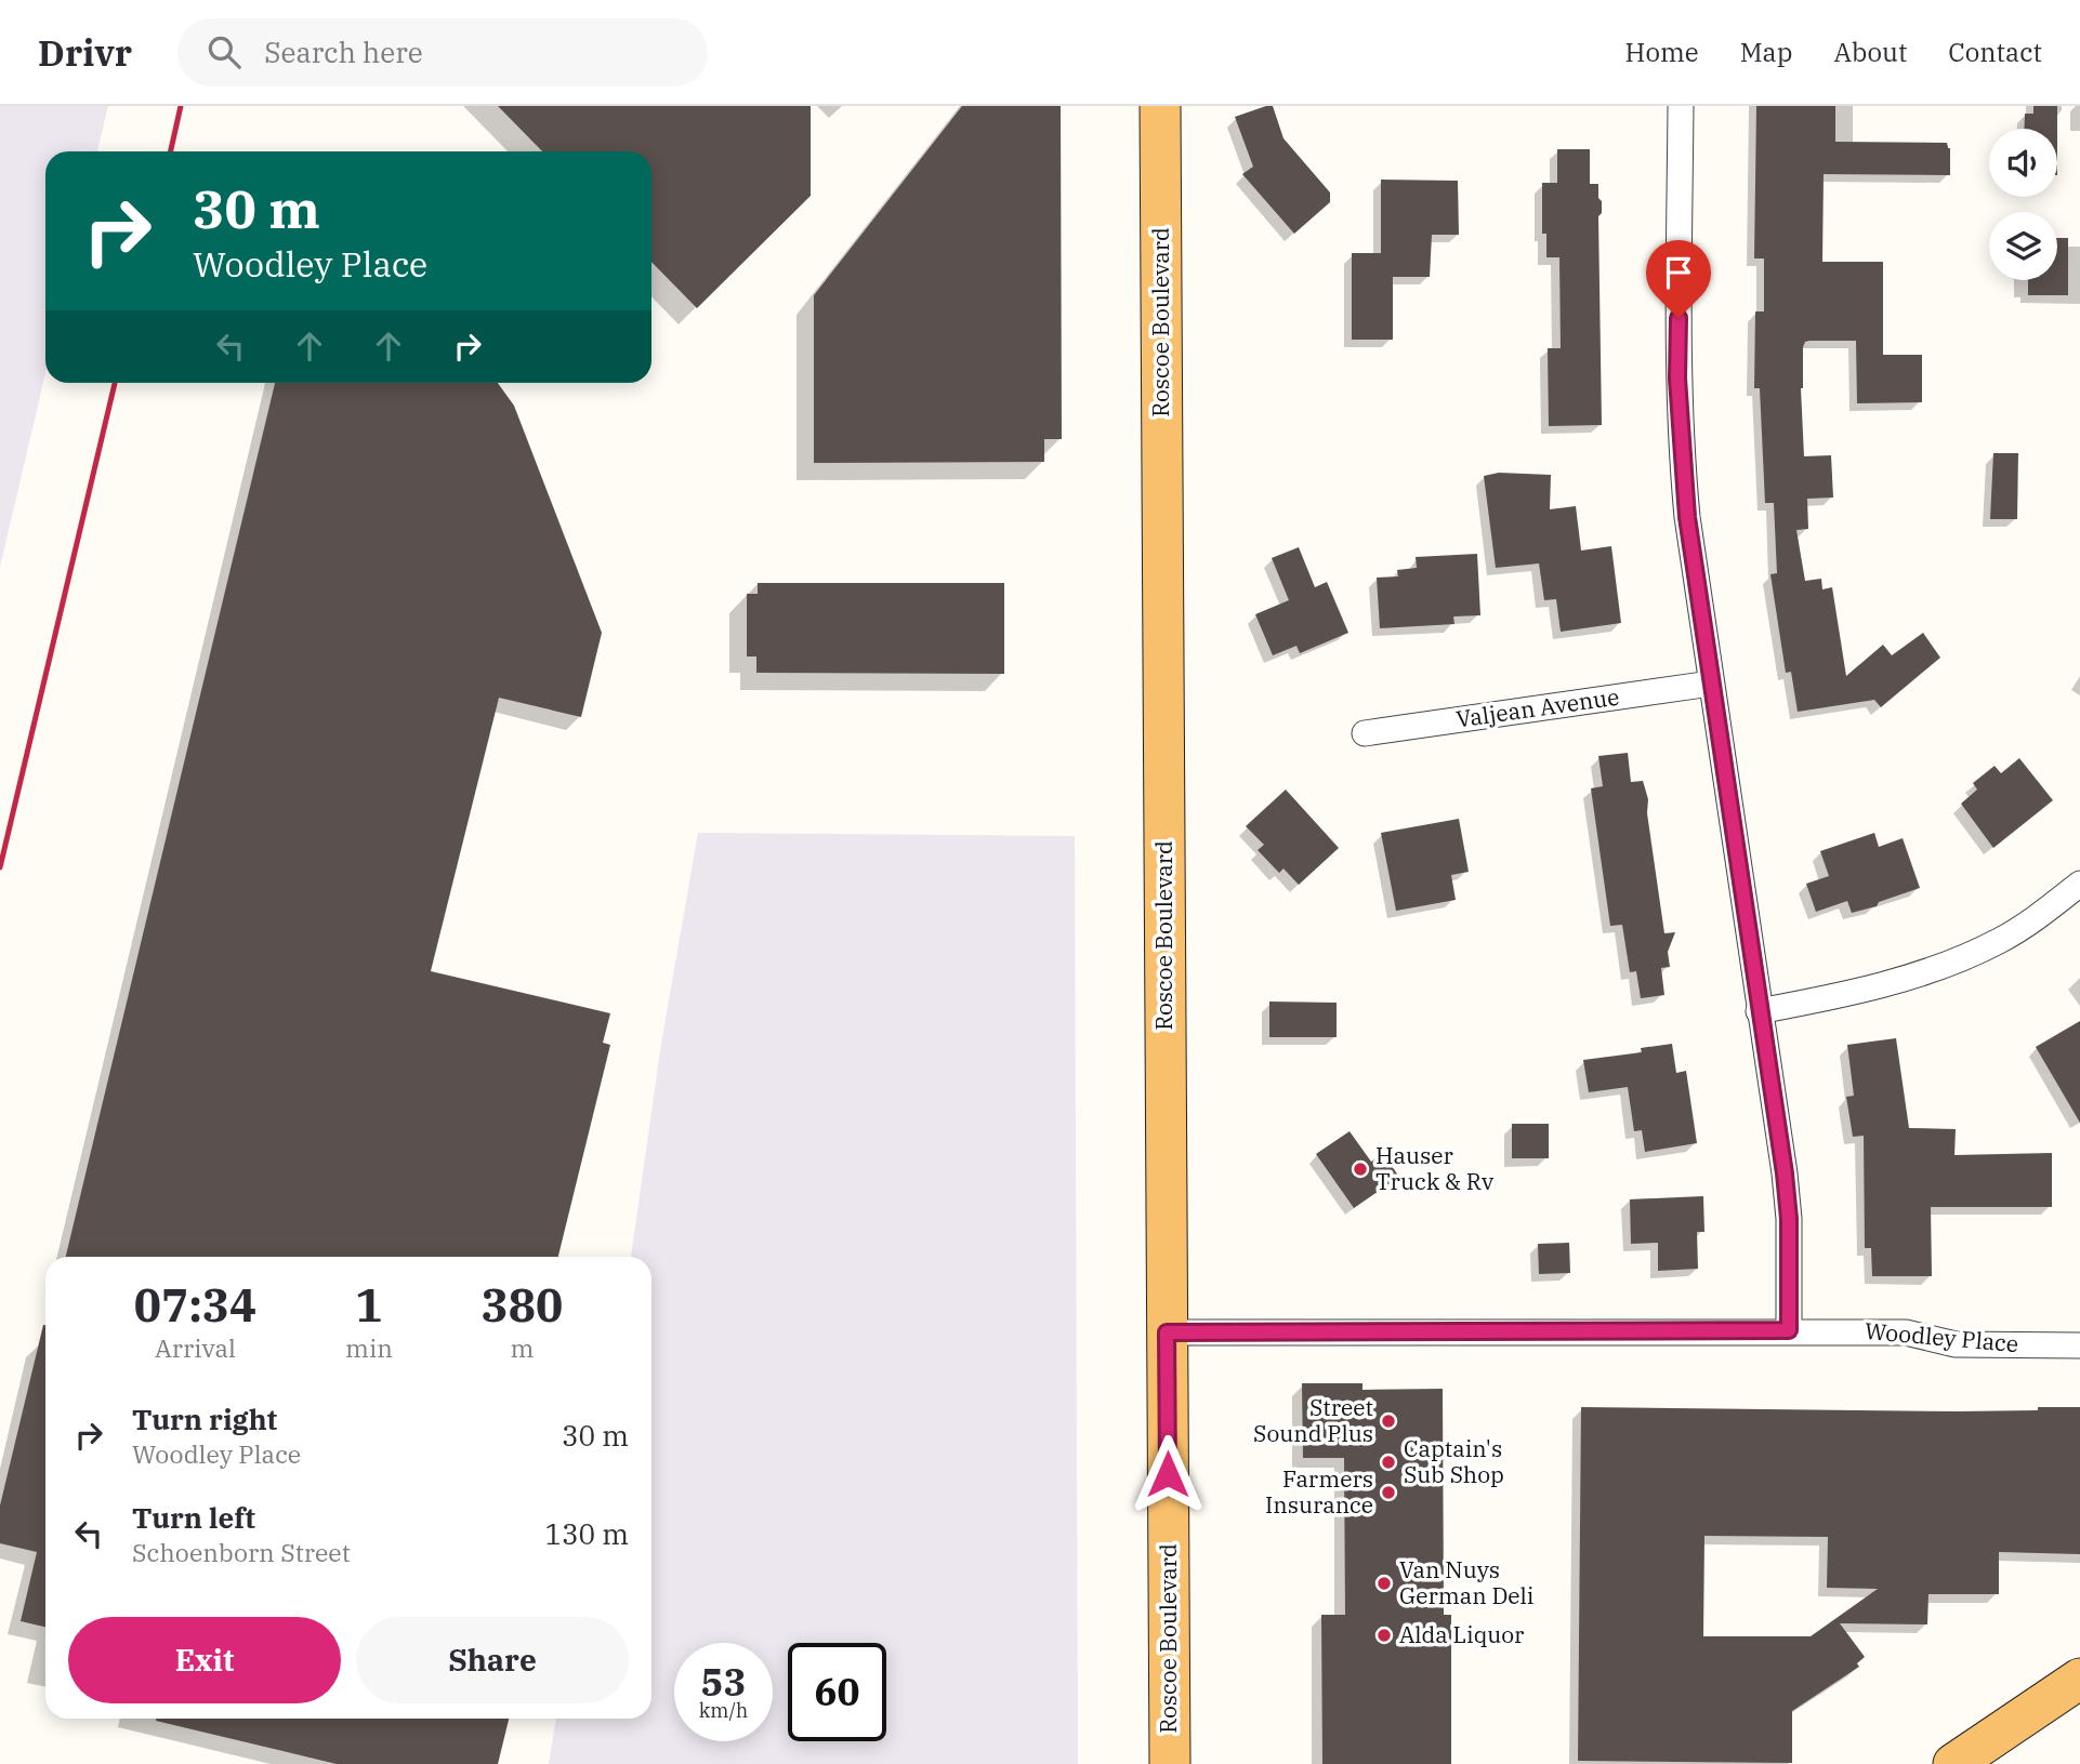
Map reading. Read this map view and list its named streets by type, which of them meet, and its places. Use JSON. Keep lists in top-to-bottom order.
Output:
{
  "streets": {
    "main road": ["Roscoe Boulevard"],
    "street": ["Valjean Avenue", "Woodley Place"]
  },
  "crossings": [
    ["Roscoe Boulevard", "Woodley Place"]
  ],
  "places": [
    "Hauser Truck & Rv",
    "Street Sound Plus",
    "Captain's Sub Shop",
    "Farmers Insurance",
    "Van Nuys German Deli",
    "Alda Liquor"
  ],
  "page": {
    "header": "Drivr",
    "search": "Search here",
    "nav": [
      "Home",
      "Map",
      "About",
      "Contact"
    ],
    "turn": ["30 m", "Woodley Place"],
    "eta": [
      "07:34",
      "Arrival",
      "1",
      "min",
      "380",
      "m"
    ],
    "list": [
      {
        "name": "Turn right",
        "note": "Woodley Place",
        "value": "30 m"
      },
      {
        "name": "Turn left",
        "note": "Schoenborn Street",
        "value": "130 m"
      }
    ],
    "buttons": ["Exit", "Share"],
    "speed": "53 km/h",
    "limit": "60"
  }
}
